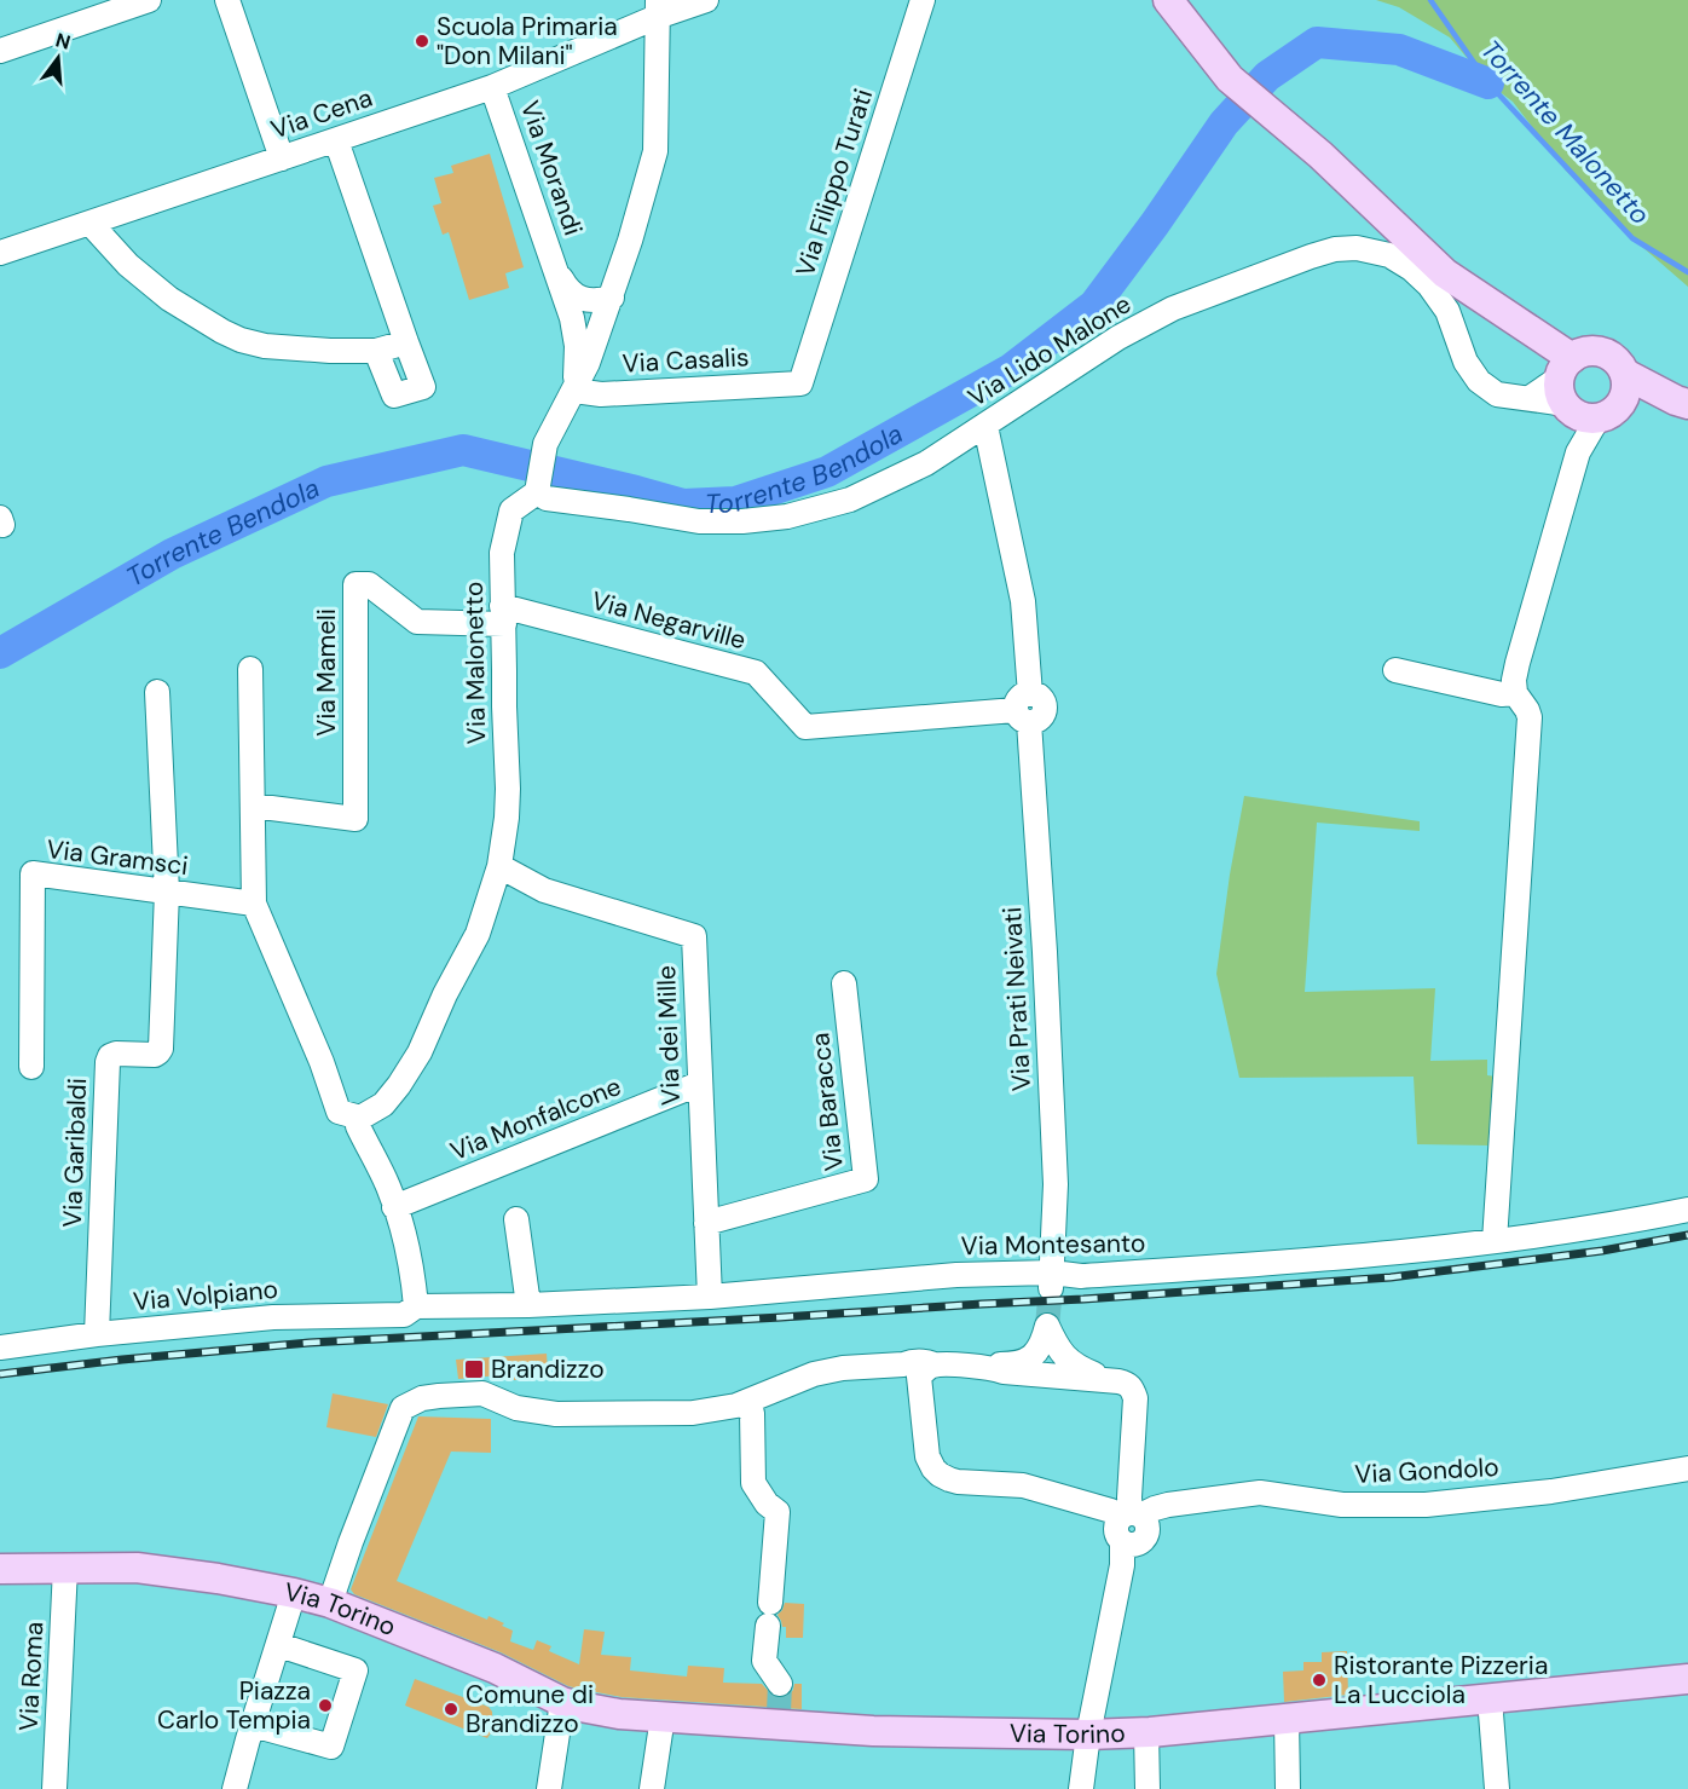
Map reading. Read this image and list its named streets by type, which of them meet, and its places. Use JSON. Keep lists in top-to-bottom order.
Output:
{
  "streets": {
    "main road": ["Via Torino"],
    "street": [
      "Via Cena",
      "Via Morandi",
      "Via Filippo Turati",
      "Via Lido Malone",
      "Via Casalis",
      "Via Negarville",
      "Via Malonetto",
      "Via Mameli",
      "Via Gramsci",
      "Via Prati Neivati",
      "Via dei Mille",
      "Via Baracca",
      "Via Monfalcone",
      "Via Garibaldi",
      "Via Montesanto",
      "Via Volpiano",
      "Via Gondolo",
      "Via Roma"
    ]
  },
  "crossings": [
    ["Via Cena", "Via Morandi"],
    ["Via Morandi", "Via Casalis"],
    ["Via Filippo Turati", "Via Casalis"],
    ["Via Lido Malone", "Via Malonetto"],
    ["Via Lido Malone", "Via Prati Neivati"],
    ["Via Negarville", "Via Malonetto"],
    ["Via Negarville", "Via Mameli"],
    ["Via Negarville", "Via Prati Neivati"],
    ["Via Malonetto", "Via Mameli"],
    ["Via Malonetto", "Via dei Mille"],
    ["Via Gramsci", "Via Garibaldi"],
    ["Via Prati Neivati", "Via Montesanto"],
    ["Via dei Mille", "Via Baracca"],
    ["Via dei Mille", "Via Monfalcone"],
    ["Via dei Mille", "Via Montesanto"],
    ["Via Garibaldi", "Via Volpiano"],
    ["Via Montesanto", "Via Volpiano"],
    ["Via Gondolo", "Via Torino"],
    ["Via Torino", "Via Roma"]
  ],
  "water": ["Torrente Malonetto", "Torrente Bendola"],
  "places": {
    "other": [
      "Scuola Primaria \"Don Milani\"",
      "Ristorante Pizzeria La Lucciola",
      "Piazza Carlo Tempia",
      "Comune di Brandizzo"
    ],
    "transit": ["Brandizzo"]
  },
  "north": "top"
}
